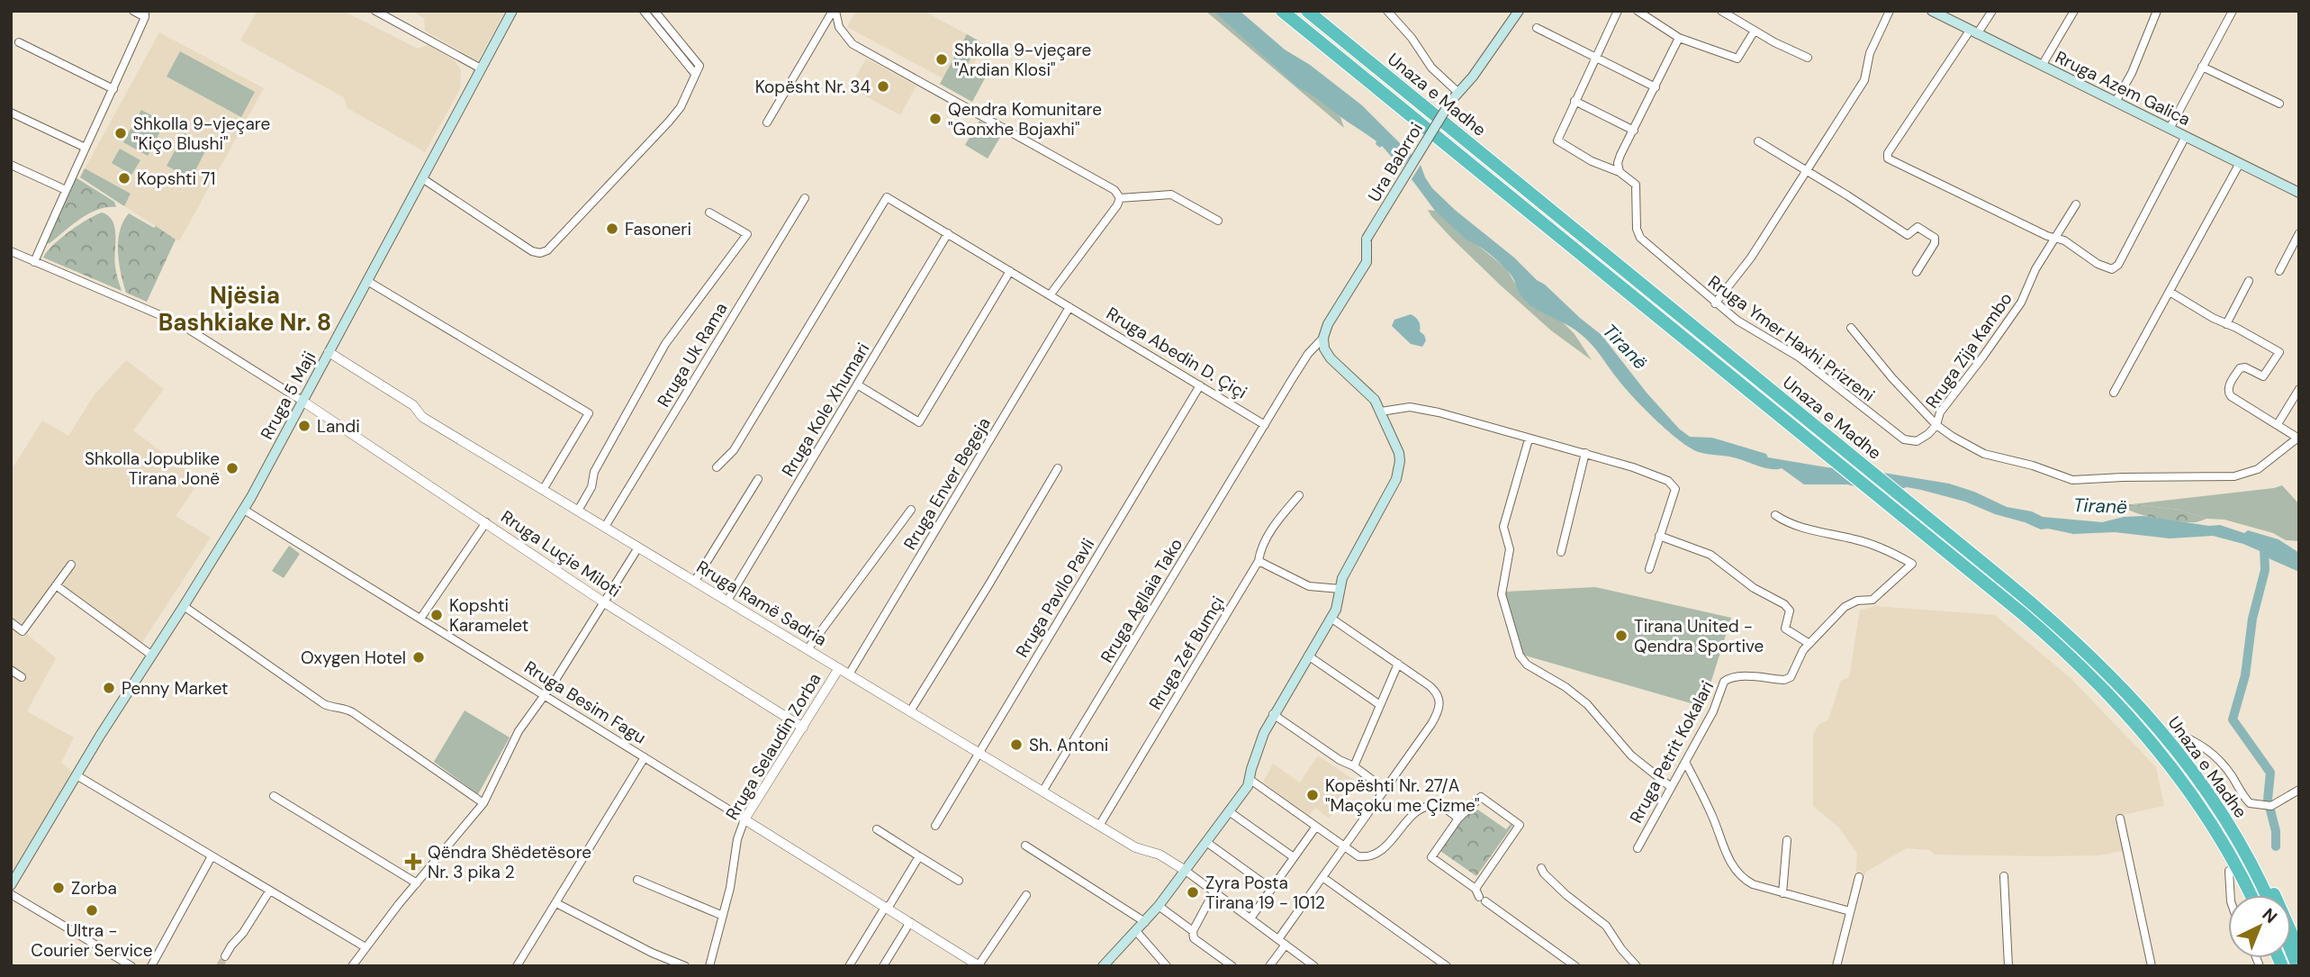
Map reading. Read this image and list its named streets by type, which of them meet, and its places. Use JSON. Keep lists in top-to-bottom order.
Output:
{
  "streets": {
    "highway": ["Unaza e Madhe"],
    "main road": ["Rruga Azem Galica", "Ura Babrroi", "Rruga 5 Maji"],
    "street": [
      "Rruga Ymer Haxhi Prizreni",
      "Rruga Zija Kambo",
      "Rruga Abedin D. Çiçi",
      "Rruga Uk Rama",
      "Rruga Kole Xhumari",
      "Rruga Enver Begeja",
      "Rruga Luçie Miloti",
      "Rruga Pavllo Pavli",
      "Rruga Agllaia Tako",
      "Rruga Ramë Sadria",
      "Rruga Zef Bumçi",
      "Rruga Besim Fagu",
      "Rruga Selaudin Zorba",
      "Rruga Petrit Kokalari"
    ]
  },
  "crossings": [
    ["Rruga Ymer Haxhi Prizreni", "Rruga Zija Kambo"],
    ["Rruga Abedin D. Çiçi", "Rruga Kole Xhumari"],
    ["Rruga Abedin D. Çiçi", "Rruga Enver Begeja"],
    ["Rruga Abedin D. Çiçi", "Rruga Pavllo Pavli"],
    ["Rruga Abedin D. Çiçi", "Rruga Agllaia Tako"],
    ["Rruga Uk Rama", "Rruga Ramë Sadria"],
    ["Rruga 5 Maji", "Rruga Luçie Miloti"],
    ["Rruga 5 Maji", "Rruga Ramë Sadria"],
    ["Rruga 5 Maji", "Rruga Besim Fagu"],
    ["Rruga Kole Xhumari", "Rruga Ramë Sadria"],
    ["Rruga Enver Begeja", "Rruga Ramë Sadria"],
    ["Rruga Luçie Miloti", "Rruga Selaudin Zorba"],
    ["Rruga Pavllo Pavli", "Rruga Ramë Sadria"],
    ["Rruga Agllaia Tako", "Rruga Ramë Sadria"],
    ["Rruga Ramë Sadria", "Rruga Zef Bumçi"],
    ["Rruga Ramë Sadria", "Rruga Selaudin Zorba"],
    ["Rruga Besim Fagu", "Rruga Selaudin Zorba"]
  ],
  "districts": ["Njësia Bashkiake Nr. 8"],
  "water": ["Tiranë"],
  "places": {
    "other": [
      "Shkolla 9-vjeçare \"Ardian Klosi\"",
      "Kopësht Nr. 34",
      "Qendra Komunitare \"Gonxhe Bojaxhi\"",
      "Shkolla 9-vjeçare \"Kiço Blushi\"",
      "Kopshti 71",
      "Fasoneri",
      "Landi",
      "Shkolla Jopublike Tirana Jonë",
      "Kopshti Karamelet",
      "Tirana United - Qendra Sportive",
      "Oxygen Hotel",
      "Penny Market",
      "Sh. Antoni",
      "Kopështi Nr. 27/A \"Maçoku me Çizme\"",
      "Zorba",
      "Zyra Posta Tirana 19 - 1012",
      "Ultra - Courier Service"
    ],
    "health": ["Qëndra Shëdetësore Nr. 3 pika 2"]
  },
  "north": "top right"
}
